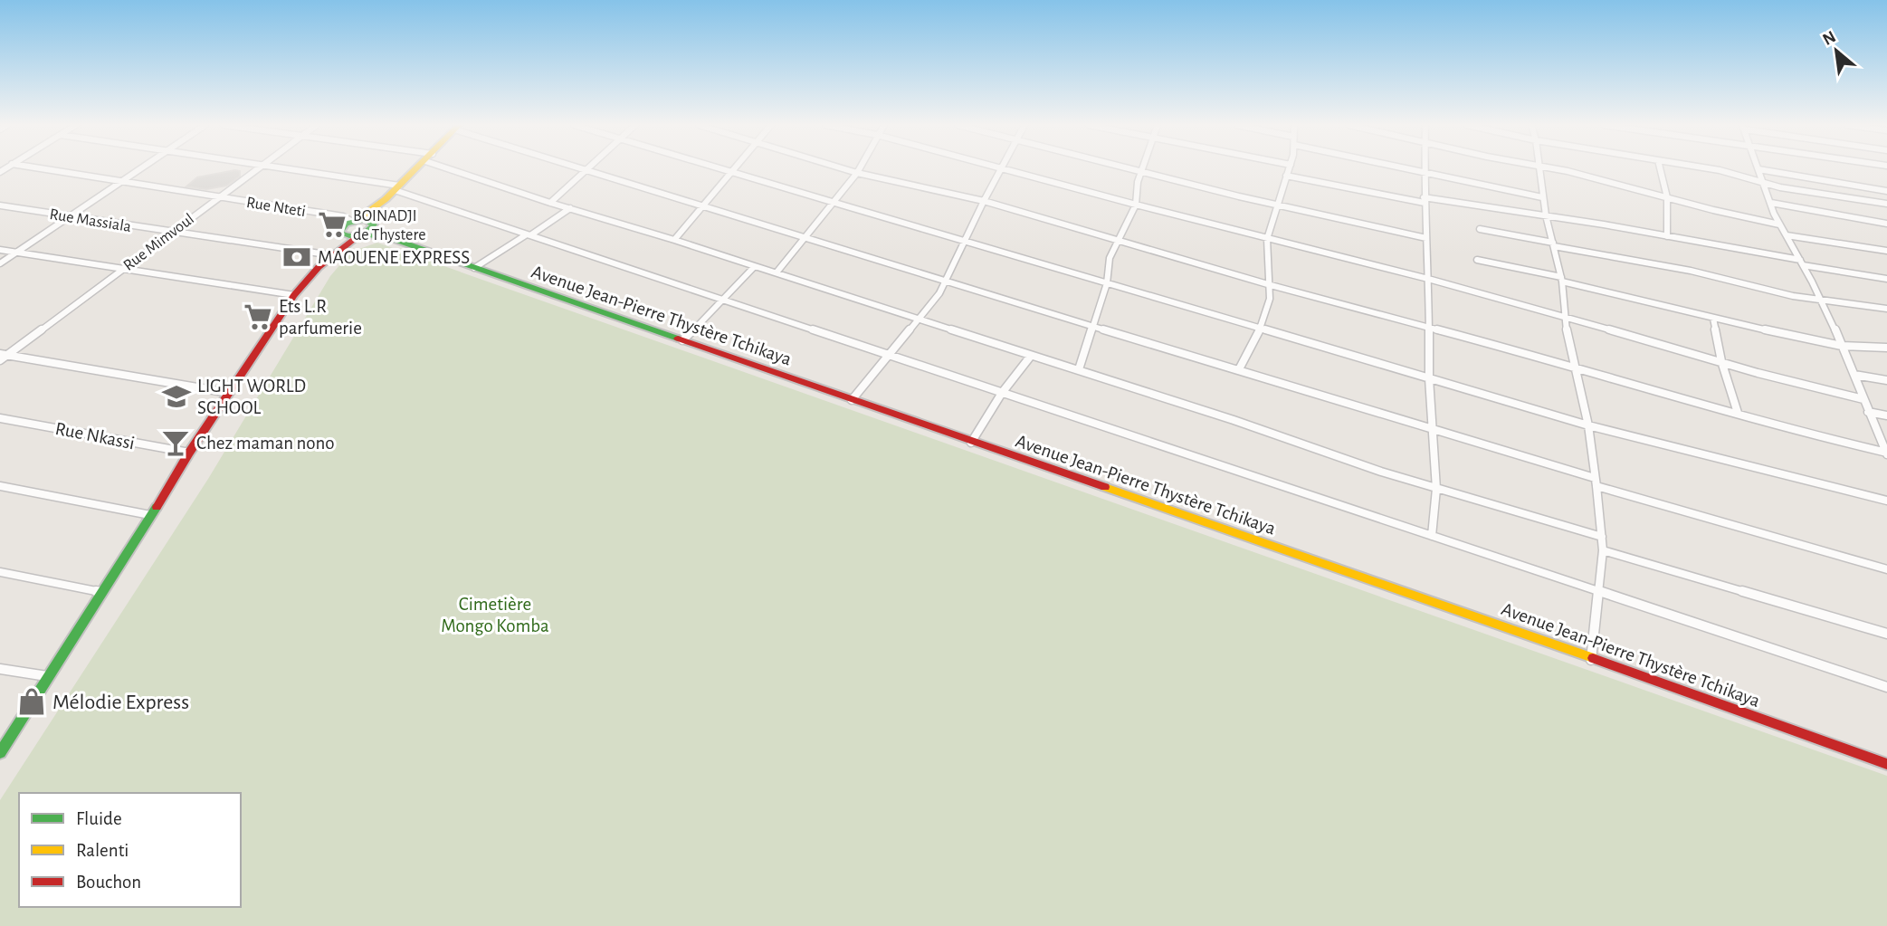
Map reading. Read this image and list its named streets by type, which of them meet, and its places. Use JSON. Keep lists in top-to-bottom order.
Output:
{
  "streets": {
    "main road": ["Avenue Jean-Pierre Thystère Tchikaya"],
    "street": [
      "Rue Nteti",
      "Rue Massiala",
      "Rue Mimvoul",
      "Rue Nkassi"
    ]
  },
  "crossings": [
    ["Rue Nteti", "Rue Mimvoul"],
    ["Rue Massiala", "Rue Mimvoul"]
  ],
  "parks": ["Cimetière Mongo Komba"],
  "places": {
    "supermarket": ["BOINADJI de Thystere", "Ets L.R parfumerie"],
    "bank": ["MAOUENE EXPRESS"],
    "school or university": ["LIGHT WORLD SCHOOL"],
    "bar": ["Chez maman nono"],
    "shop": ["Mélodie Express"]
  },
  "legend": ["Fluide", "Ralenti", "Bouchon"],
  "north": "top left"
}
